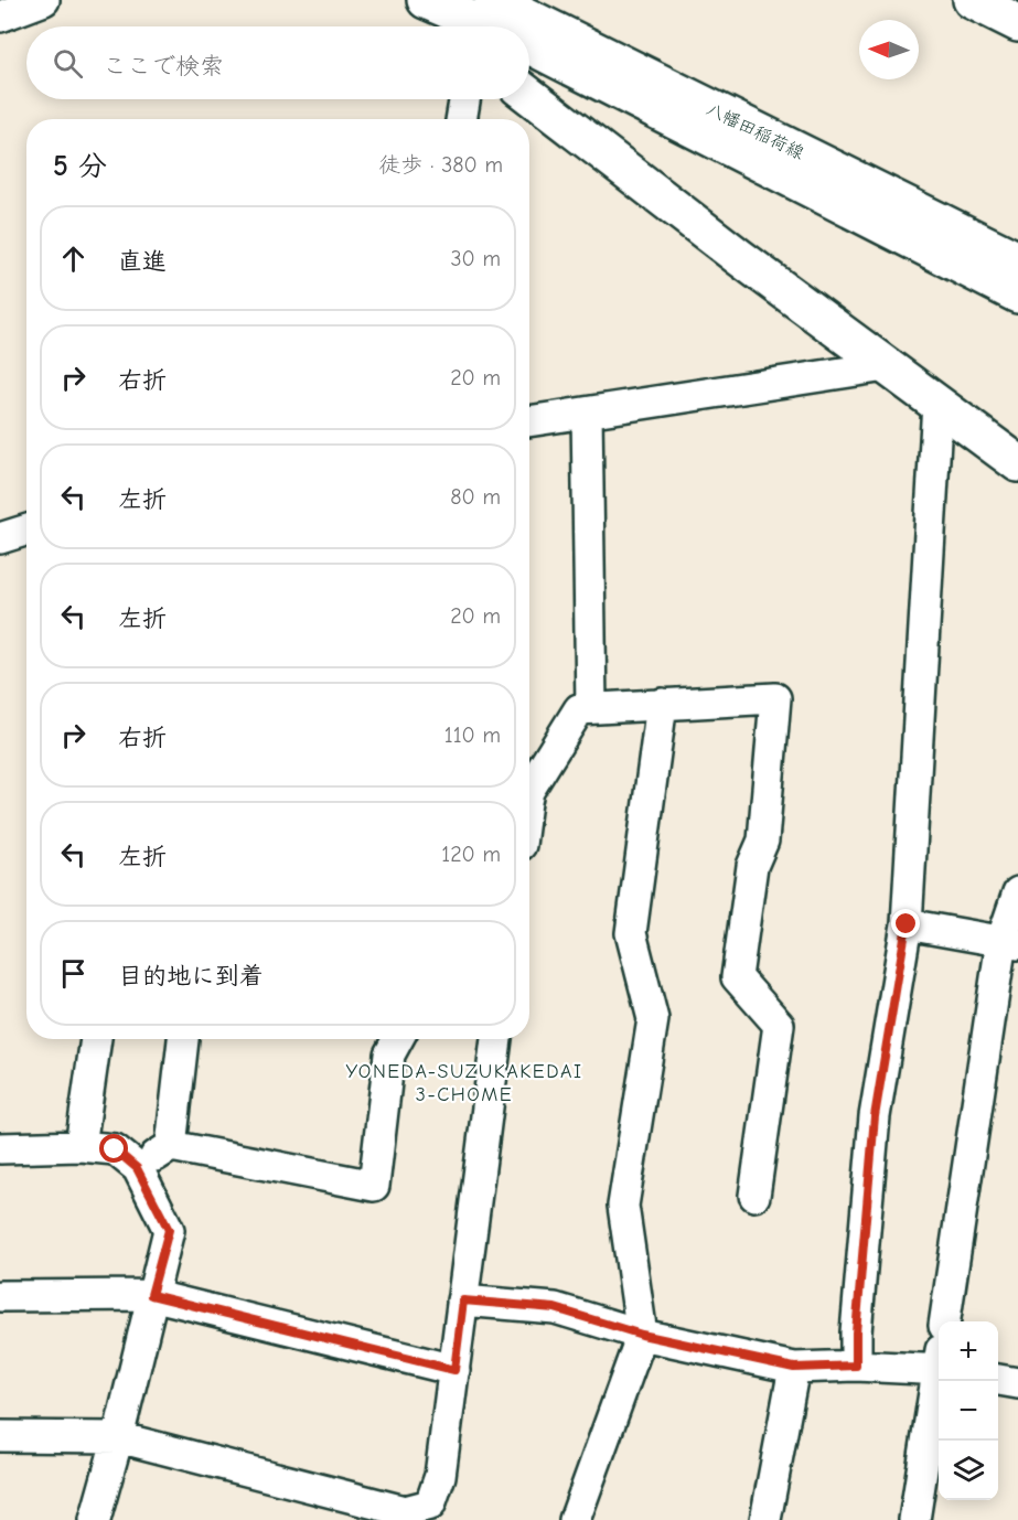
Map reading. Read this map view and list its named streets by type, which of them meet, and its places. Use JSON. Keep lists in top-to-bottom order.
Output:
{
  "streets": {
    "main road": ["八幡田稲荷線"]
  },
  "districts": ["YONEDA-SUZUKAKEDAI 3-CHOME"],
  "north": "left",
  "page": {
    "search": "ここで検索",
    "heading": ["5 分", "徒歩 · 380 m"],
    "list": [
      ["直進", "30 m"],
      ["右折", "20 m"],
      ["左折", "80 m"],
      ["左折", "20 m"],
      ["右折", "110 m"],
      ["左折", "120 m"],
      "目的地に到着"
    ],
    "map_buttons": ["+", "−"]
  }
}
